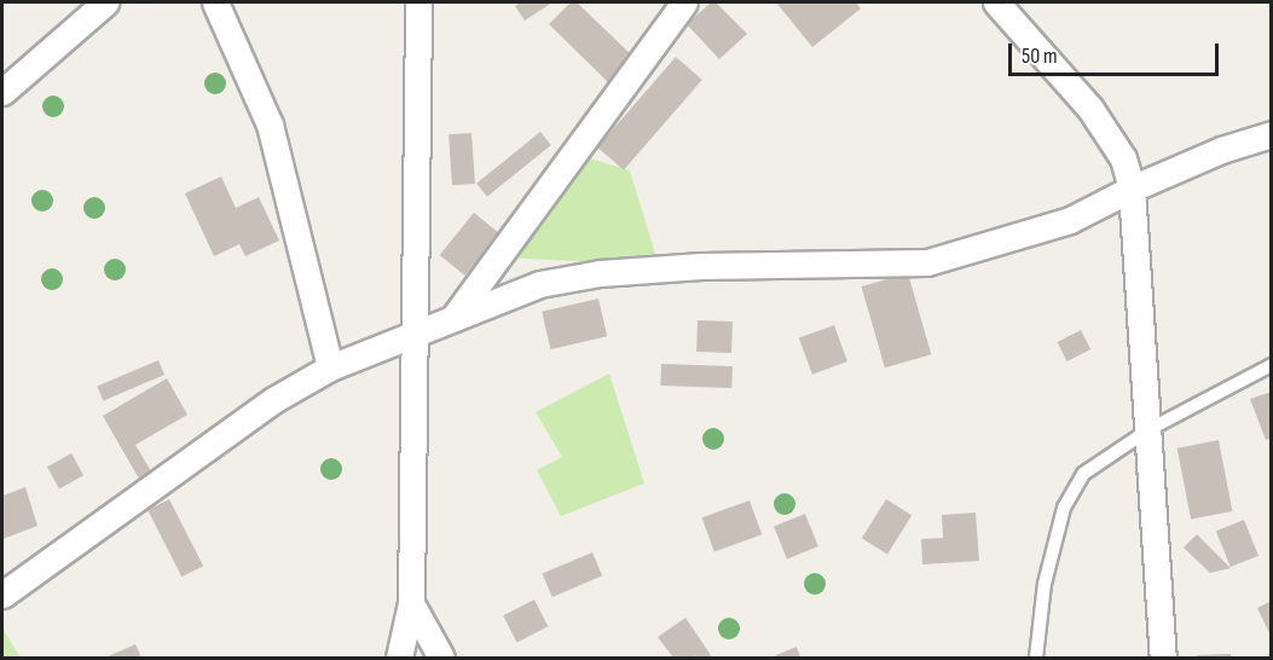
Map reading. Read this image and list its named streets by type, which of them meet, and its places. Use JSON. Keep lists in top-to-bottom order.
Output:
{
  "scale_bar": "50 m"
}
